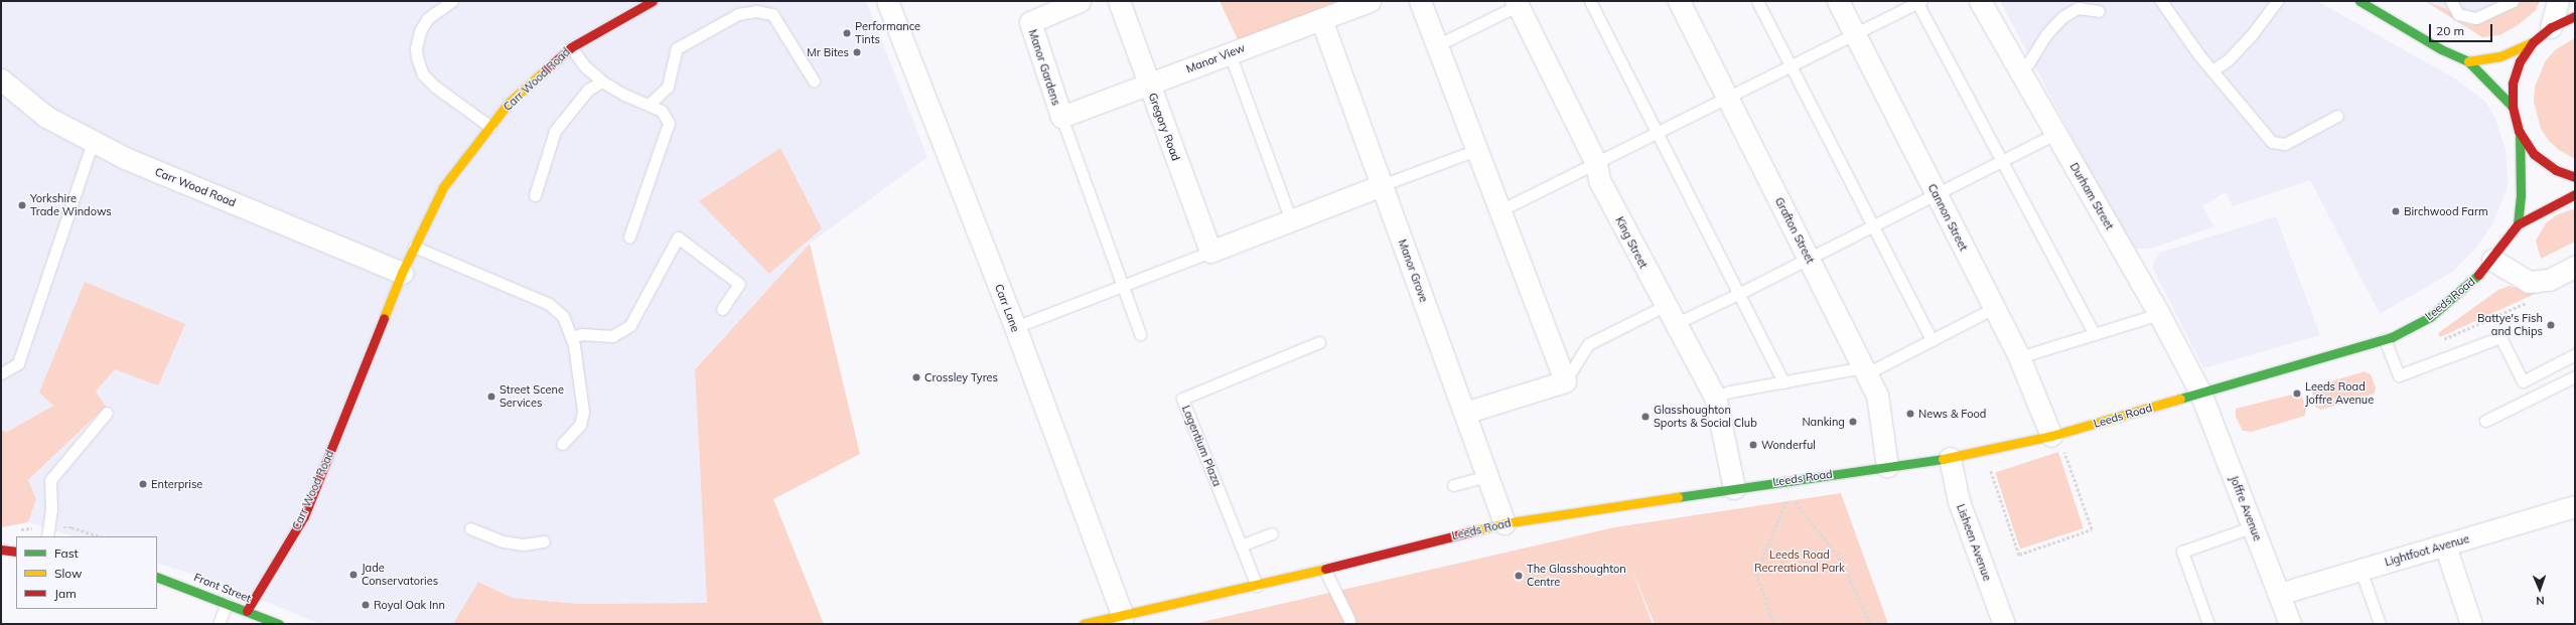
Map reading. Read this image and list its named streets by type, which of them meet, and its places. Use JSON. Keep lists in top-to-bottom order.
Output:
{
  "streets": {
    "main road": ["Carr Wood Road", "Leeds Road", "Front Street"],
    "street": [
      "Manor View",
      "Manor Gardens",
      "Gregory Road",
      "Durham Street",
      "Cannon Street",
      "Grafton Street",
      "King Street",
      "Manor Grove",
      "Carr Lane",
      "Joffre Avenue",
      "Lisheen Avenue",
      "Lightfoot Avenue"
    ],
    "lane": ["Lagentium Plaza"]
  },
  "crossings": [
    ["Manor View", "Manor Gardens"],
    ["Manor View", "Gregory Road"],
    ["Manor View", "Manor Grove"],
    ["Carr Wood Road", "Front Street"],
    ["Durham Street", "Leeds Road"],
    ["Durham Street", "Joffre Avenue"],
    ["Cannon Street", "Leeds Road"],
    ["Grafton Street", "Leeds Road"],
    ["King Street", "Leeds Road"],
    ["Manor Grove", "Leeds Road"],
    ["Leeds Road", "Carr Lane"],
    ["Leeds Road", "Lagentium Plaza"],
    ["Leeds Road", "Joffre Avenue"],
    ["Leeds Road", "Lisheen Avenue"],
    ["Joffre Avenue", "Lightfoot Avenue"]
  ],
  "parks": ["Leeds Road Recreational Park"],
  "places": [
    "Performance Tints",
    "Mr Bites",
    "Yorkshire Trade Windows",
    "Birchwood Farm",
    "Battye's Fish and Chips",
    "Crossley Tyres",
    "Leeds Road Joffre Avenue",
    "Street Scene Services",
    "News & Food",
    "Glasshoughton Sports & Social Club",
    "Nanking",
    "Wonderful",
    "Enterprise",
    "Jade Conservatories",
    "The Glasshoughton Centre",
    "Royal Oak Inn"
  ],
  "legend": ["Fast", "Slow", "Jam"],
  "scale_bar": "20 m",
  "north": "bottom"
}
